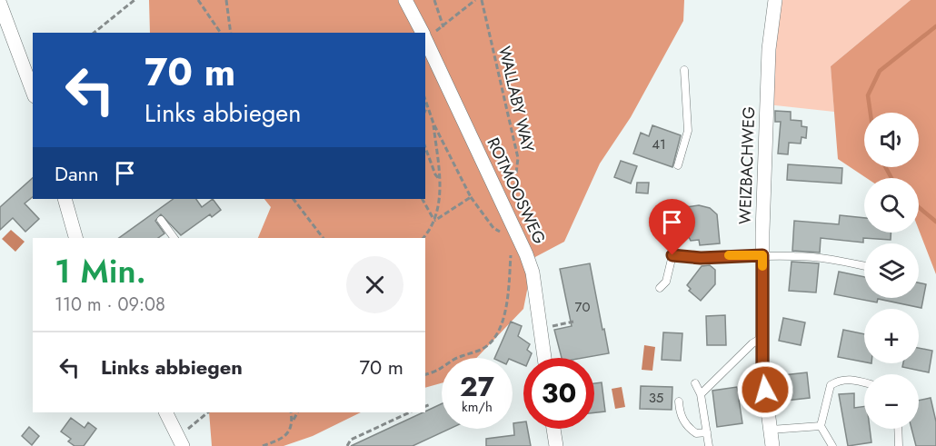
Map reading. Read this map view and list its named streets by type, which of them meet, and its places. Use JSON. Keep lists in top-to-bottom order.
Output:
{
  "streets": {
    "street": ["WEIZBACHWEG", "ROTMOOSWEG"],
    "path": ["WALLABY WAY"]
  },
  "house_numbers": ["41", "70", "35"],
  "page": {
    "turn": ["70 m", "Links abbiegen"],
    "map_buttons": ["+", "−"],
    "then": "Dann",
    "heading": ["1 Min.", "110 m · 09:08"],
    "list": [
      {
        "name": "Links abbiegen",
        "value": "70 m"
      }
    ],
    "speed": "27 km/h",
    "limit": "30"
  }
}
